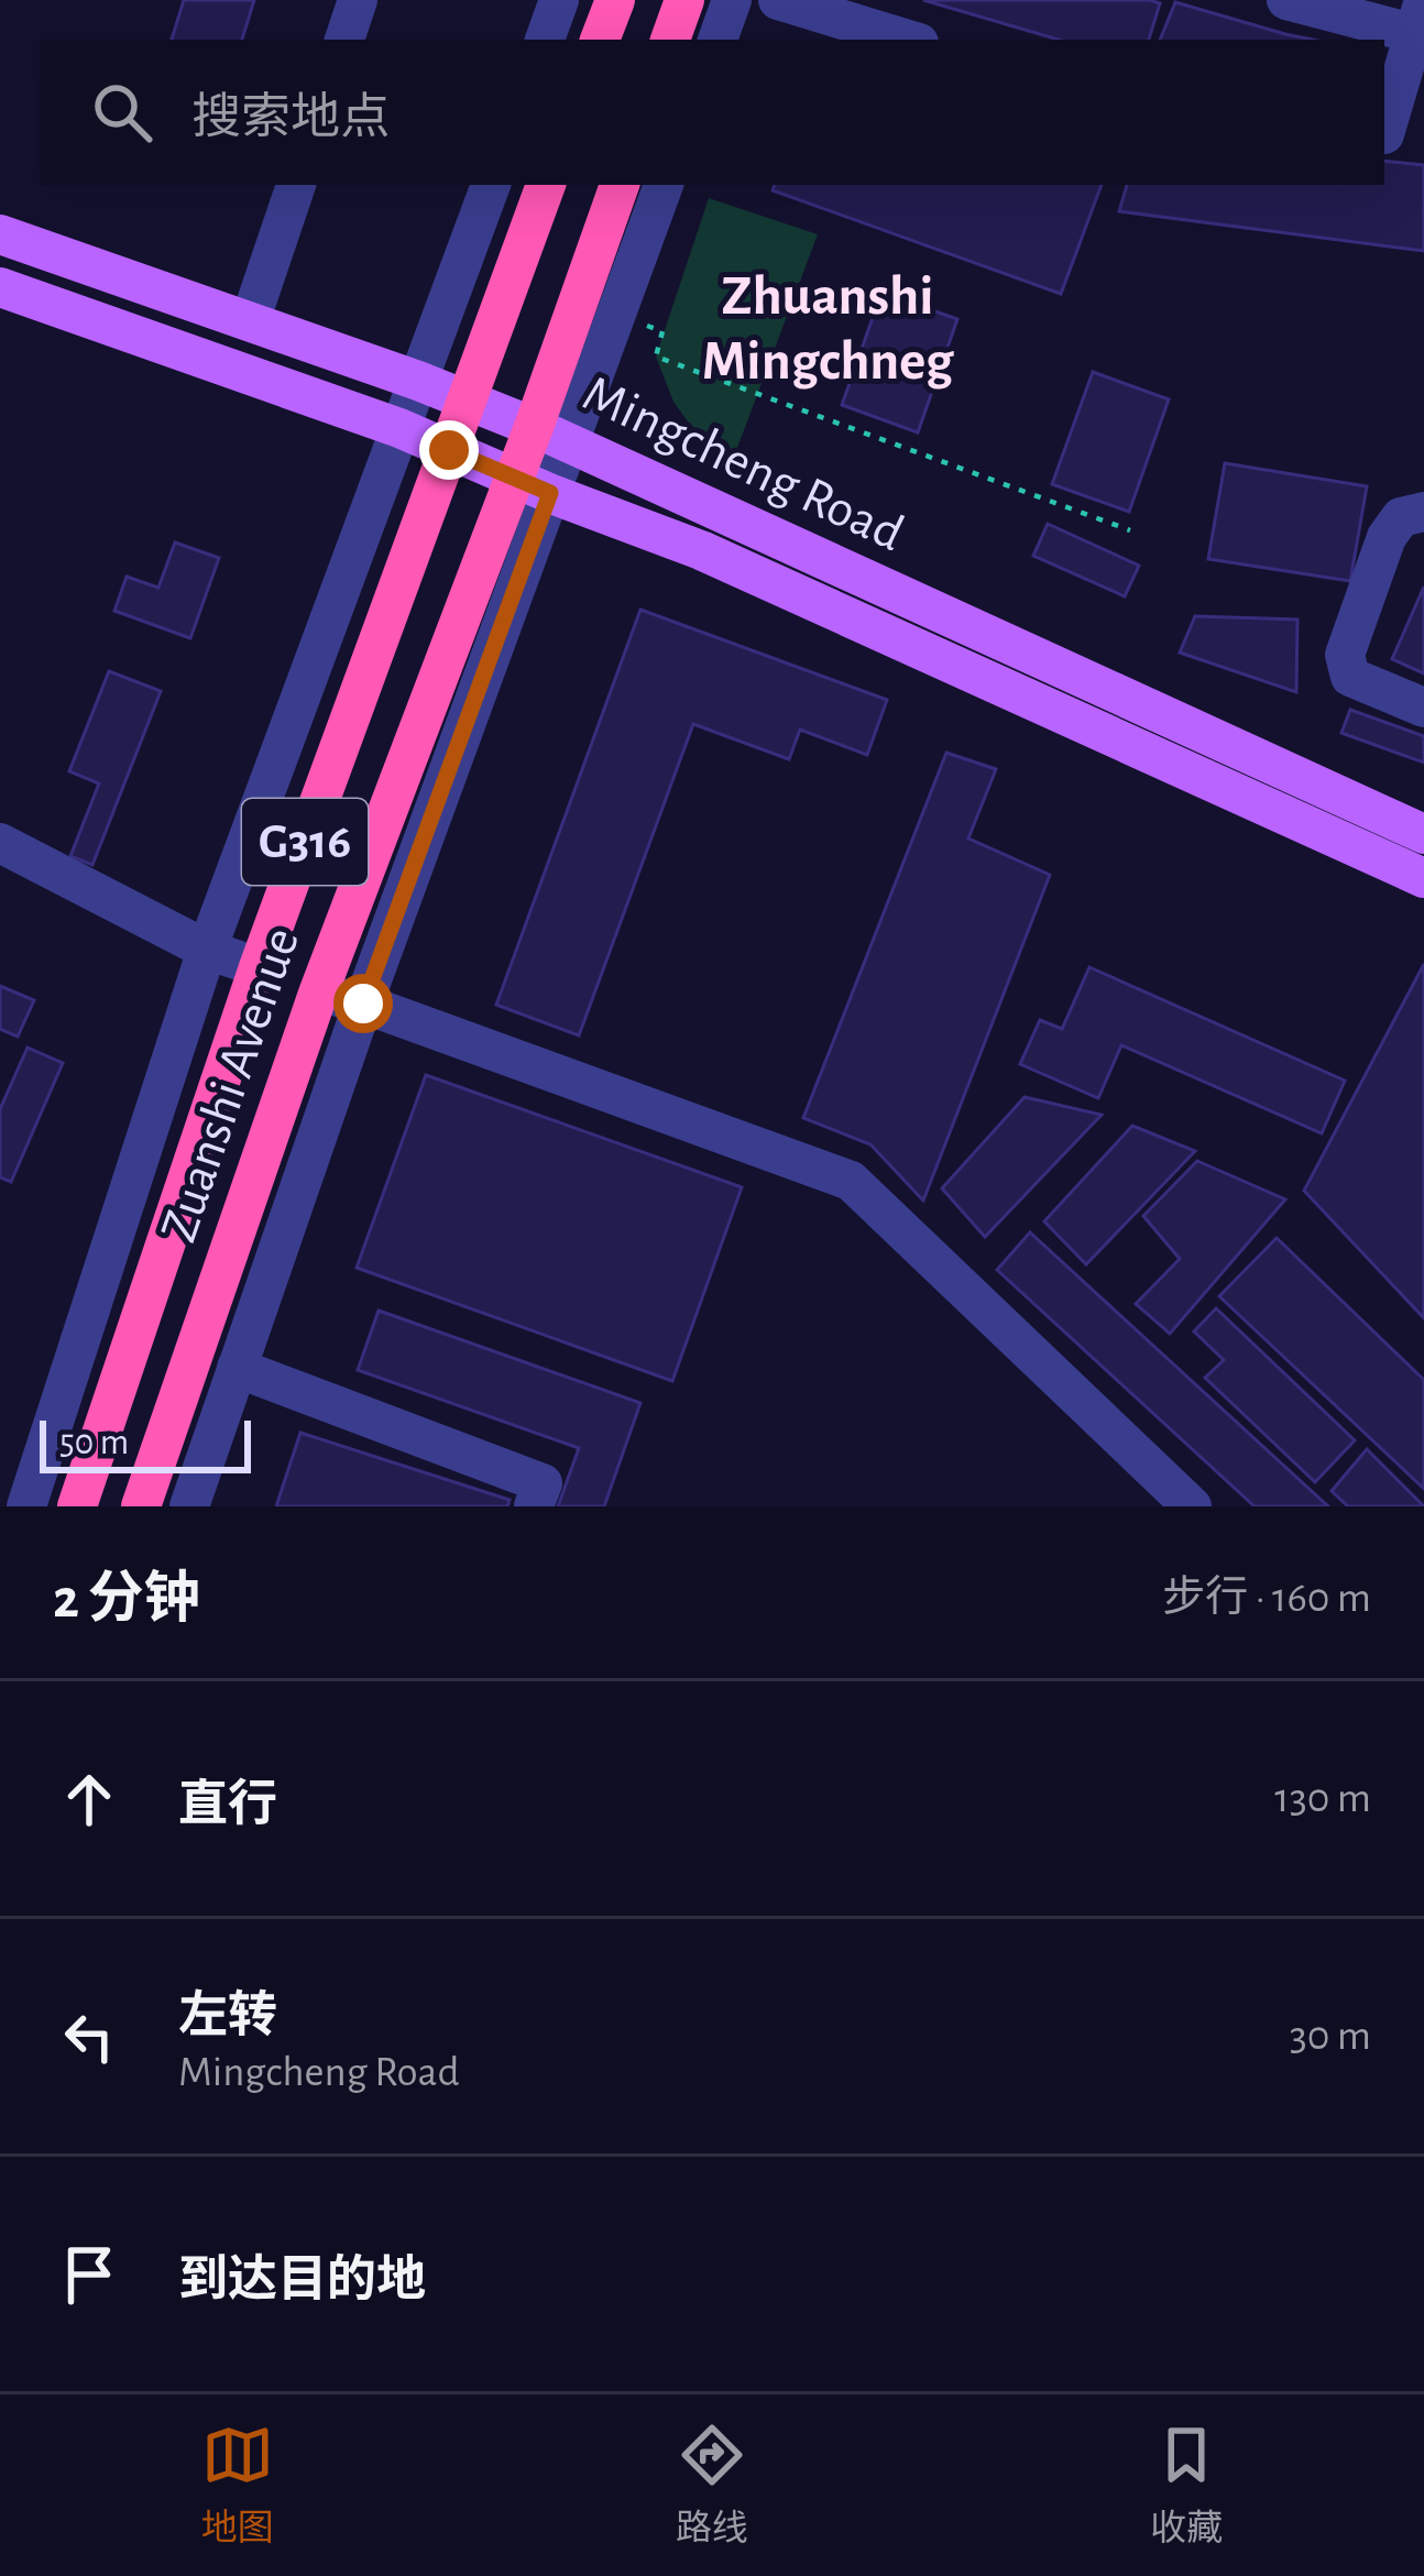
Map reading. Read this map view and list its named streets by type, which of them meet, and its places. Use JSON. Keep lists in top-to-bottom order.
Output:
{
  "streets": {
    "highway": ["G316", "Zuanshi Avenue"],
    "main road": ["Mingcheng Road"]
  },
  "crossings": [
    ["Mingcheng Road", "Zuanshi Avenue"]
  ],
  "districts": ["Zhuanshi Mingchneg"],
  "scale_bar": "50 m",
  "page": {
    "search": "搜索地点",
    "scale": "50 m",
    "heading": ["2 分钟", "步行 · 160 m"],
    "list": [
      ["直行", "130 m"],
      ["左转", "Mingcheng Road", "30 m"],
      "到达目的地"
    ],
    "nav": ["地图", "路线", "收藏"]
  }
}
